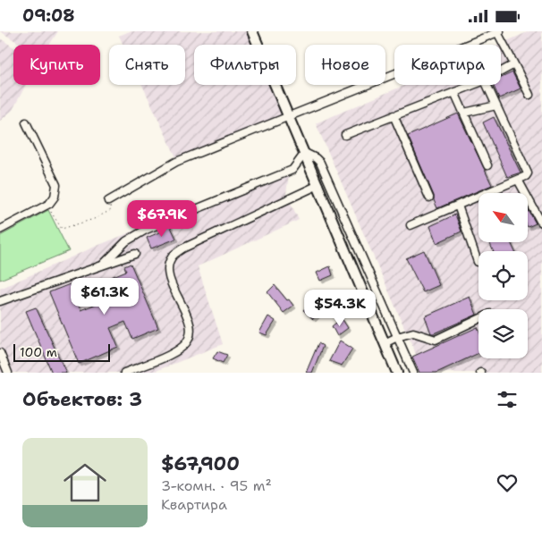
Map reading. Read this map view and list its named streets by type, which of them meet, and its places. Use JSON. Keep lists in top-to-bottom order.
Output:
{
  "scale_bar": "100 m",
  "north": "top left",
  "page": {
    "status": "09:08",
    "chip": [
      "Купить",
      "Снять",
      "Фильтры",
      "Новое",
      "Квартира"
    ],
    "price": ["$67.9K", "$61.3K", "$54.3K"],
    "scale": "100 m",
    "heading": "Объектов: 3",
    "list": [
      {
        "name": "$67,900",
        "note": "3-комн. · 95 m² · Квартира"
      }
    ]
  }
}
